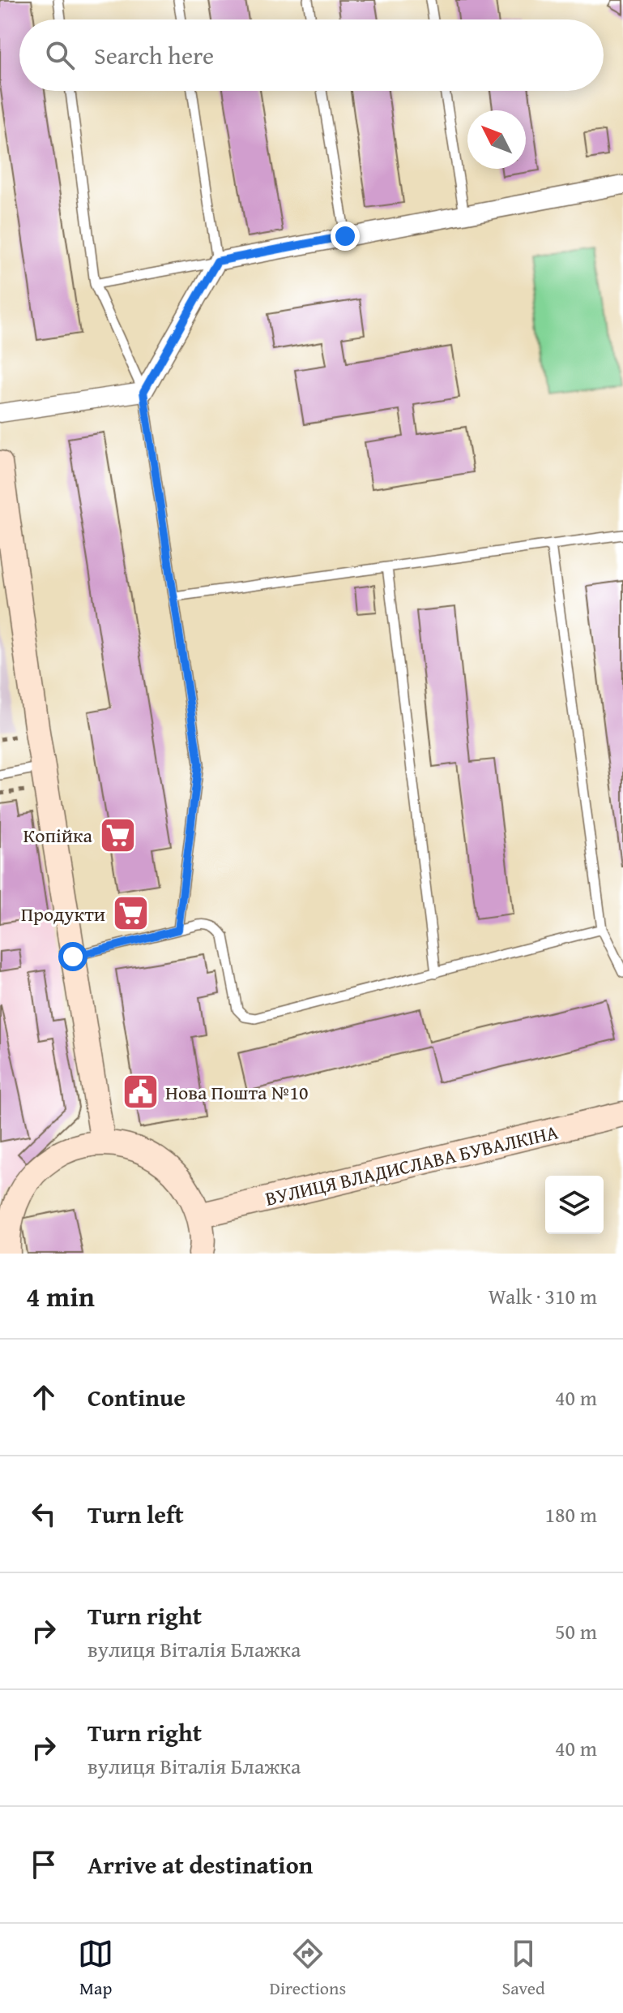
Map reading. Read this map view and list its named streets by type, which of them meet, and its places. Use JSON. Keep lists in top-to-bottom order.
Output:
{
  "streets": {
    "street": ["ВУЛИЦЯ ВЛАДИСЛАВА БУВАЛКІНА"]
  },
  "places": {
    "supermarket": ["Копійка", "Продукти"],
    "public building": ["Нова Пошта №10"]
  },
  "north": "top left",
  "page": {
    "search": "Search here",
    "heading": ["4 min", "Walk · 310 m"],
    "list": [
      ["Continue", "40 m"],
      ["Turn left", "180 m"],
      ["Turn right", "вулиця Віталія Блажка", "50 m"],
      ["Turn right", "вулиця Віталія Блажка", "40 m"],
      "Arrive at destination"
    ],
    "nav": ["Map", "Directions", "Saved"]
  }
}
